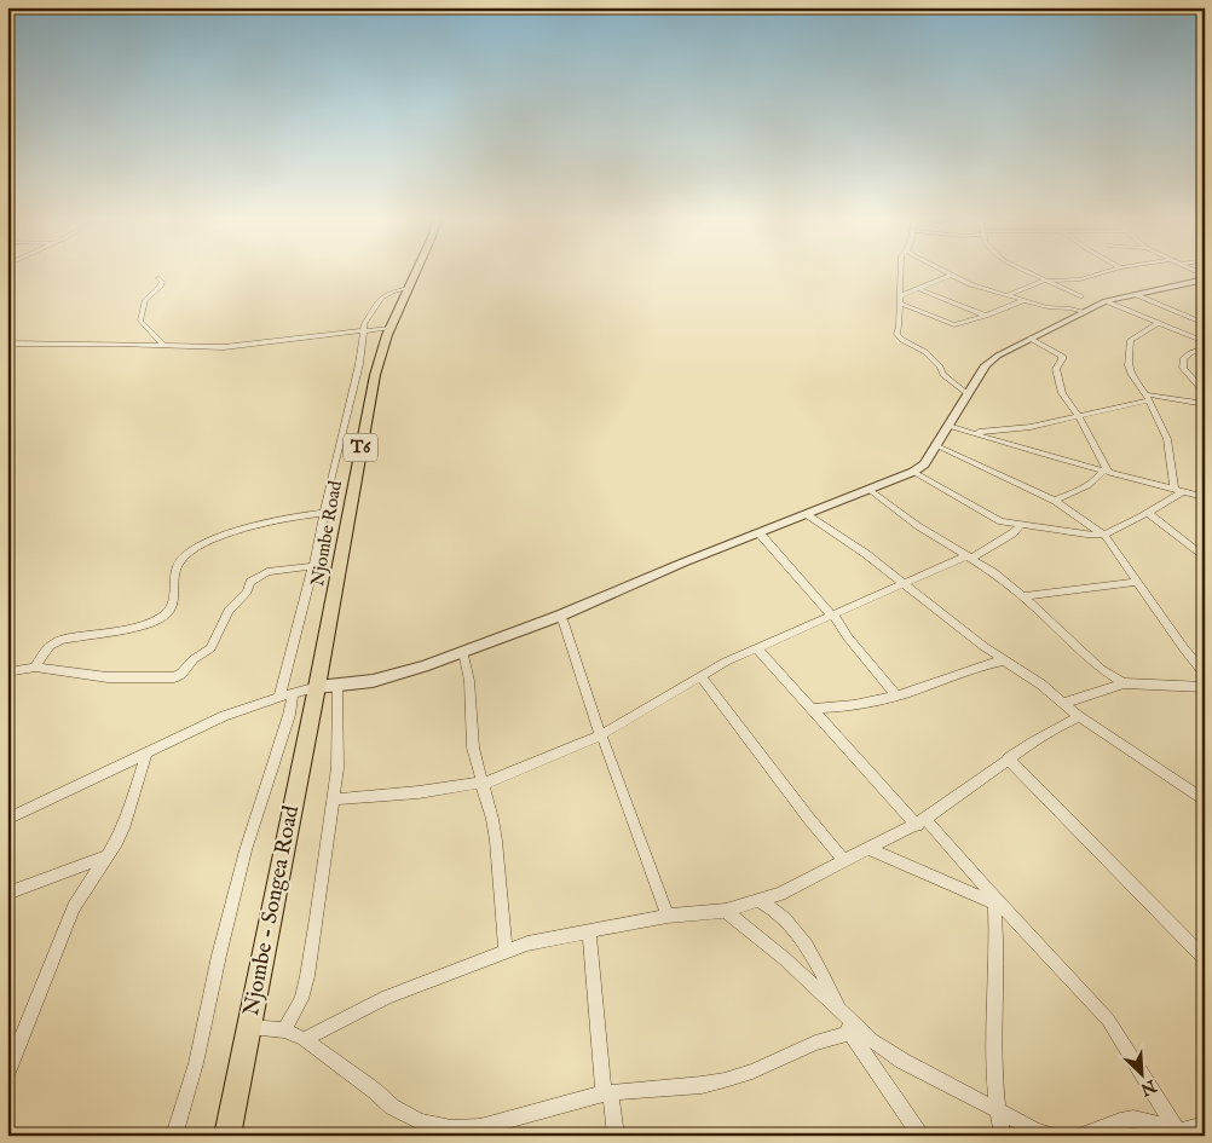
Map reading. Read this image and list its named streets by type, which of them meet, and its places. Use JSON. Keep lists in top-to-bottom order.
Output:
{
  "streets": {
    "highway": ["T6", "Njombe Road", "Njombe - Songea Road"]
  },
  "crossings": [
    ["Njombe Road", "Njombe - Songea Road"]
  ],
  "north": "bottom right"
}
